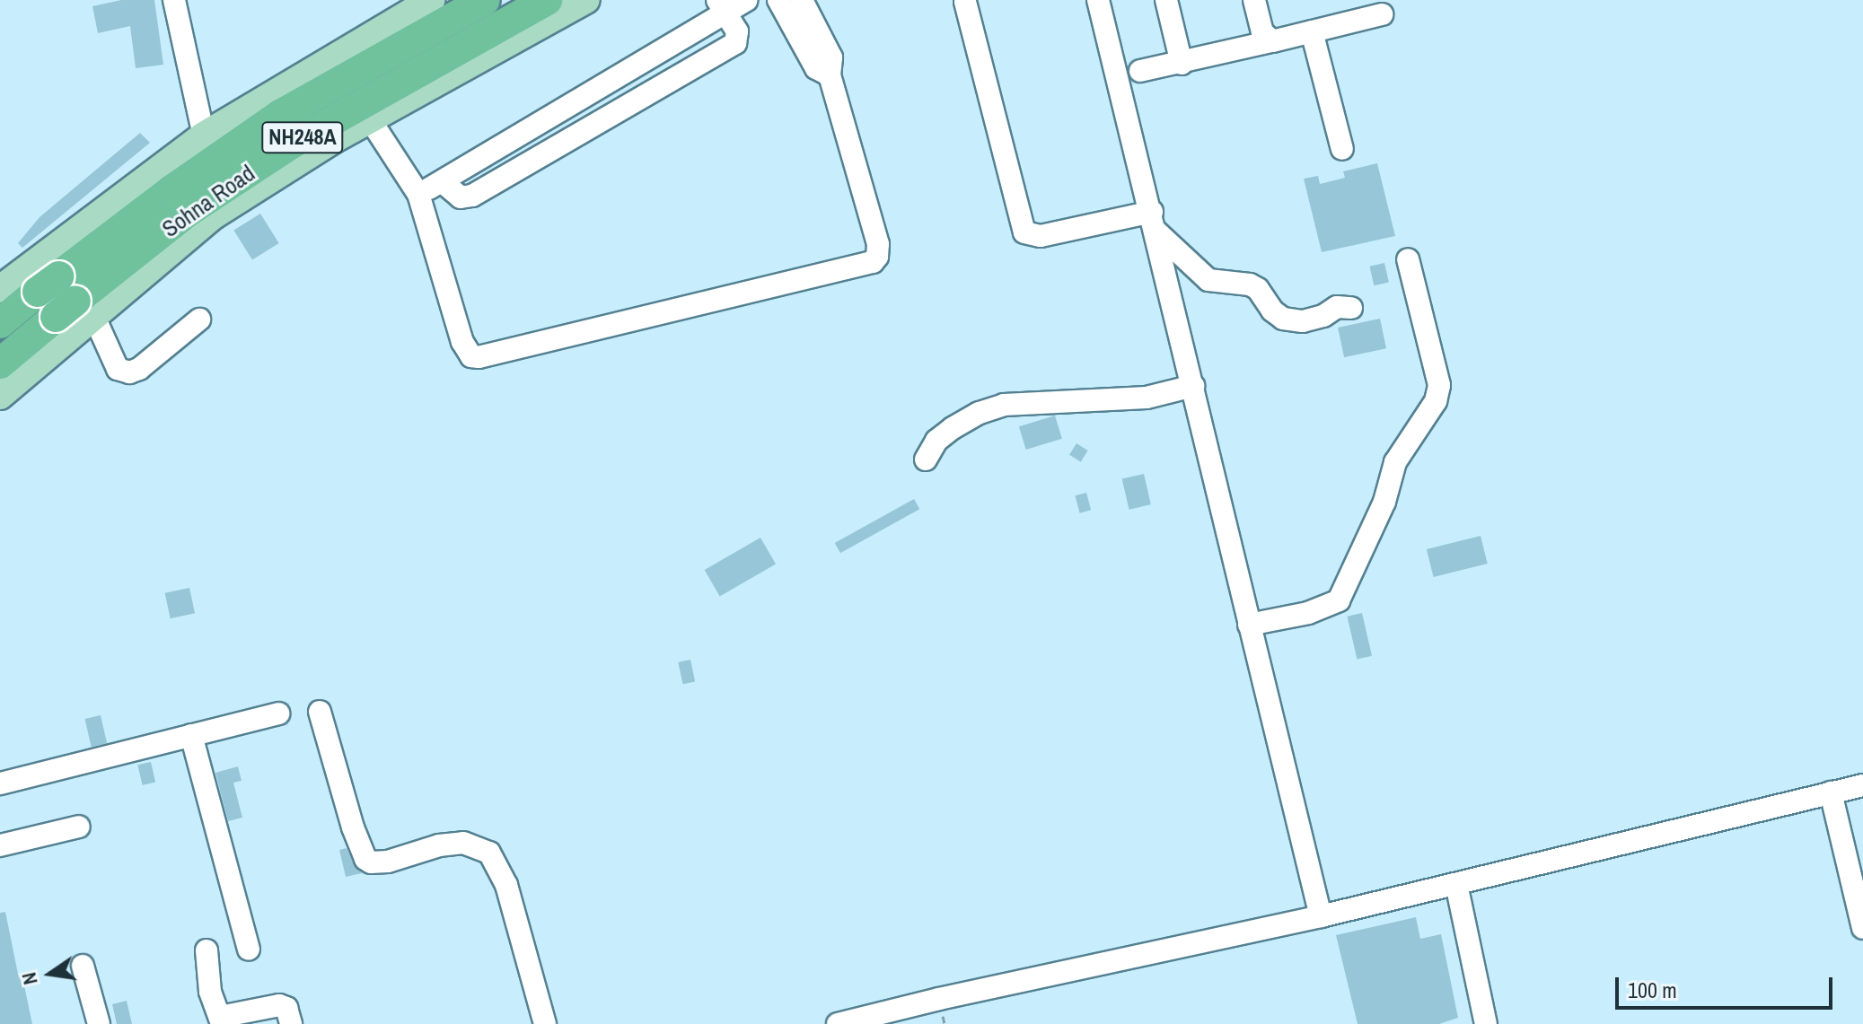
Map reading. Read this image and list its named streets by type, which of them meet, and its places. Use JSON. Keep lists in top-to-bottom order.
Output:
{
  "streets": {
    "highway": ["NH248A", "Sohna Road"]
  },
  "scale_bar": "100 m",
  "north": "left"
}
